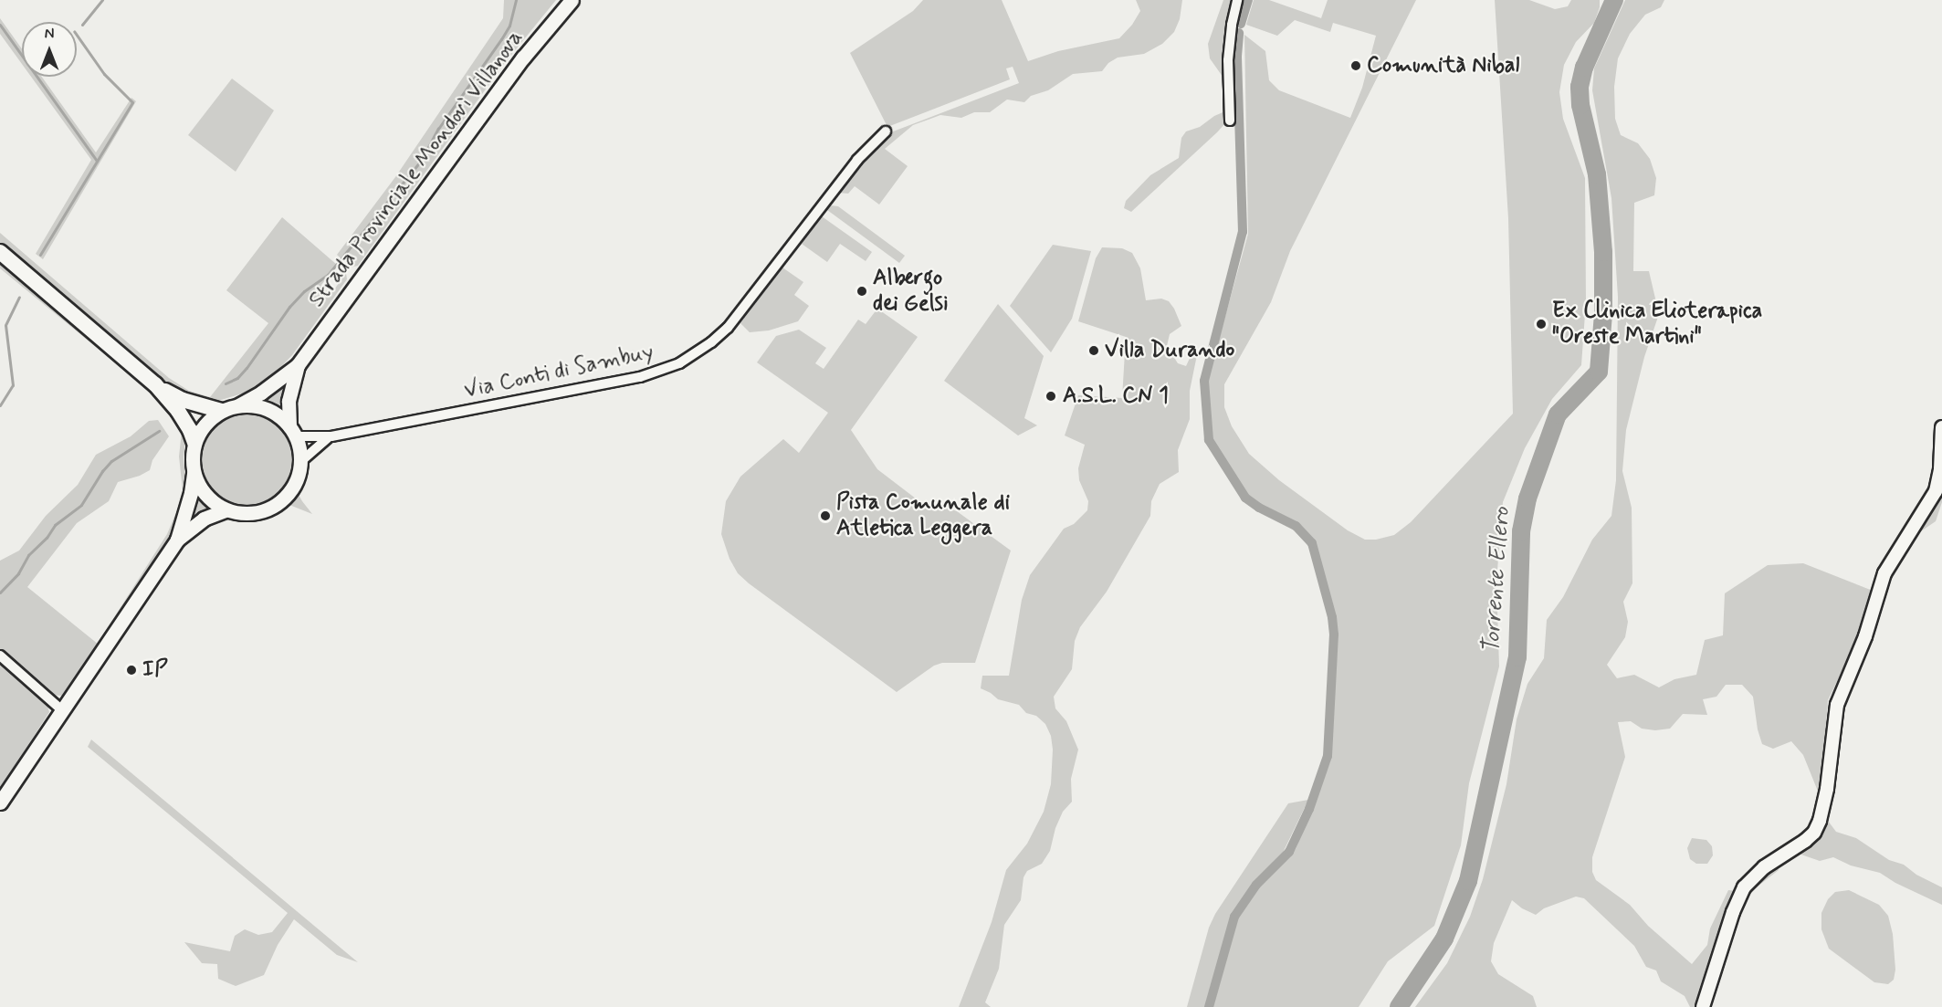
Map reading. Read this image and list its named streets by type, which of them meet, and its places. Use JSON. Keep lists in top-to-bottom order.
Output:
{
  "streets": {
    "main road": ["Strada Provinciale Mondovì Villanova"],
    "street": ["Via Conti di Sambuy"]
  },
  "crossings": [
    ["Strada Provinciale Mondovì Villanova", "Via Conti di Sambuy"]
  ],
  "water": ["Torrente Ellero"],
  "places": [
    "Comunità Nibal",
    "Albergo dei Gelsi",
    "Ex Clinica Elioterapica \"Oreste Martini\"",
    "Villa Durando",
    "A.S.L. CN 1",
    "Pista Comunale di Atletica Leggera",
    "IP"
  ],
  "north": "top"
}
